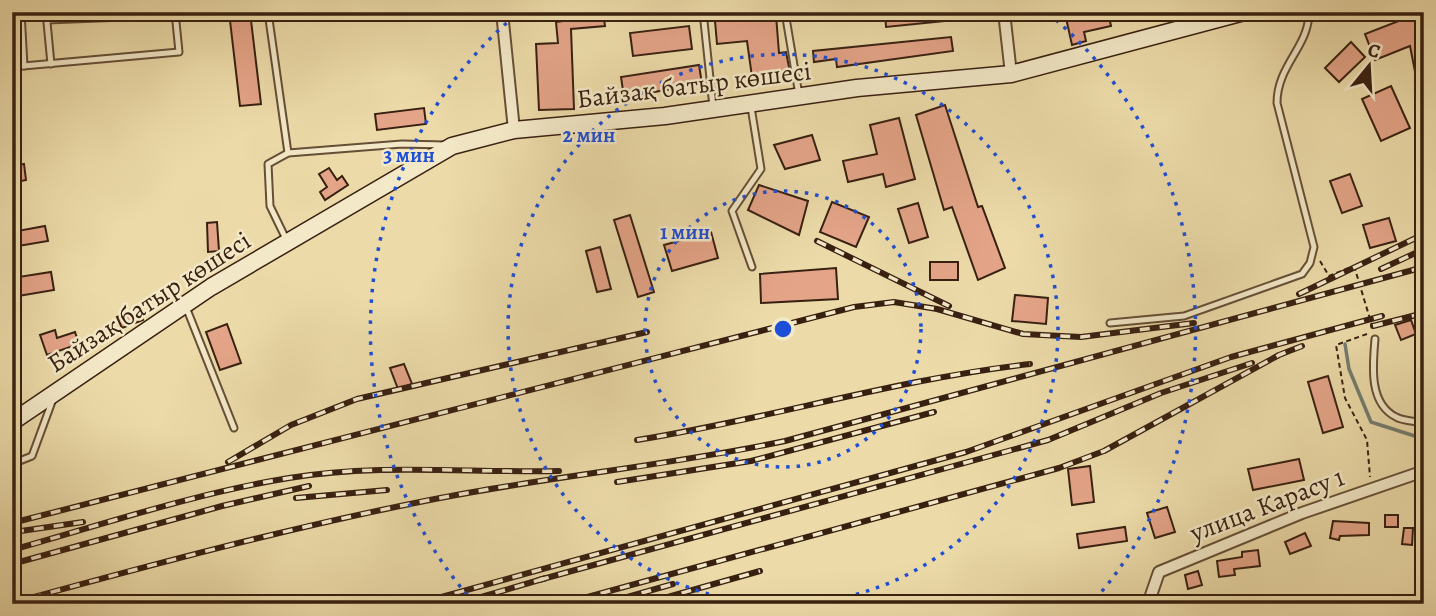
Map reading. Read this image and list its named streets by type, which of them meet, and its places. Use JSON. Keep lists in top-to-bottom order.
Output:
{
  "streets": {
    "main road": ["Байзақ батыр көшесі"],
    "street": ["улица Карасу 1"]
  },
  "north": "top",
  "rings": ["2 мин", "3 мин", "1 мин"]
}
